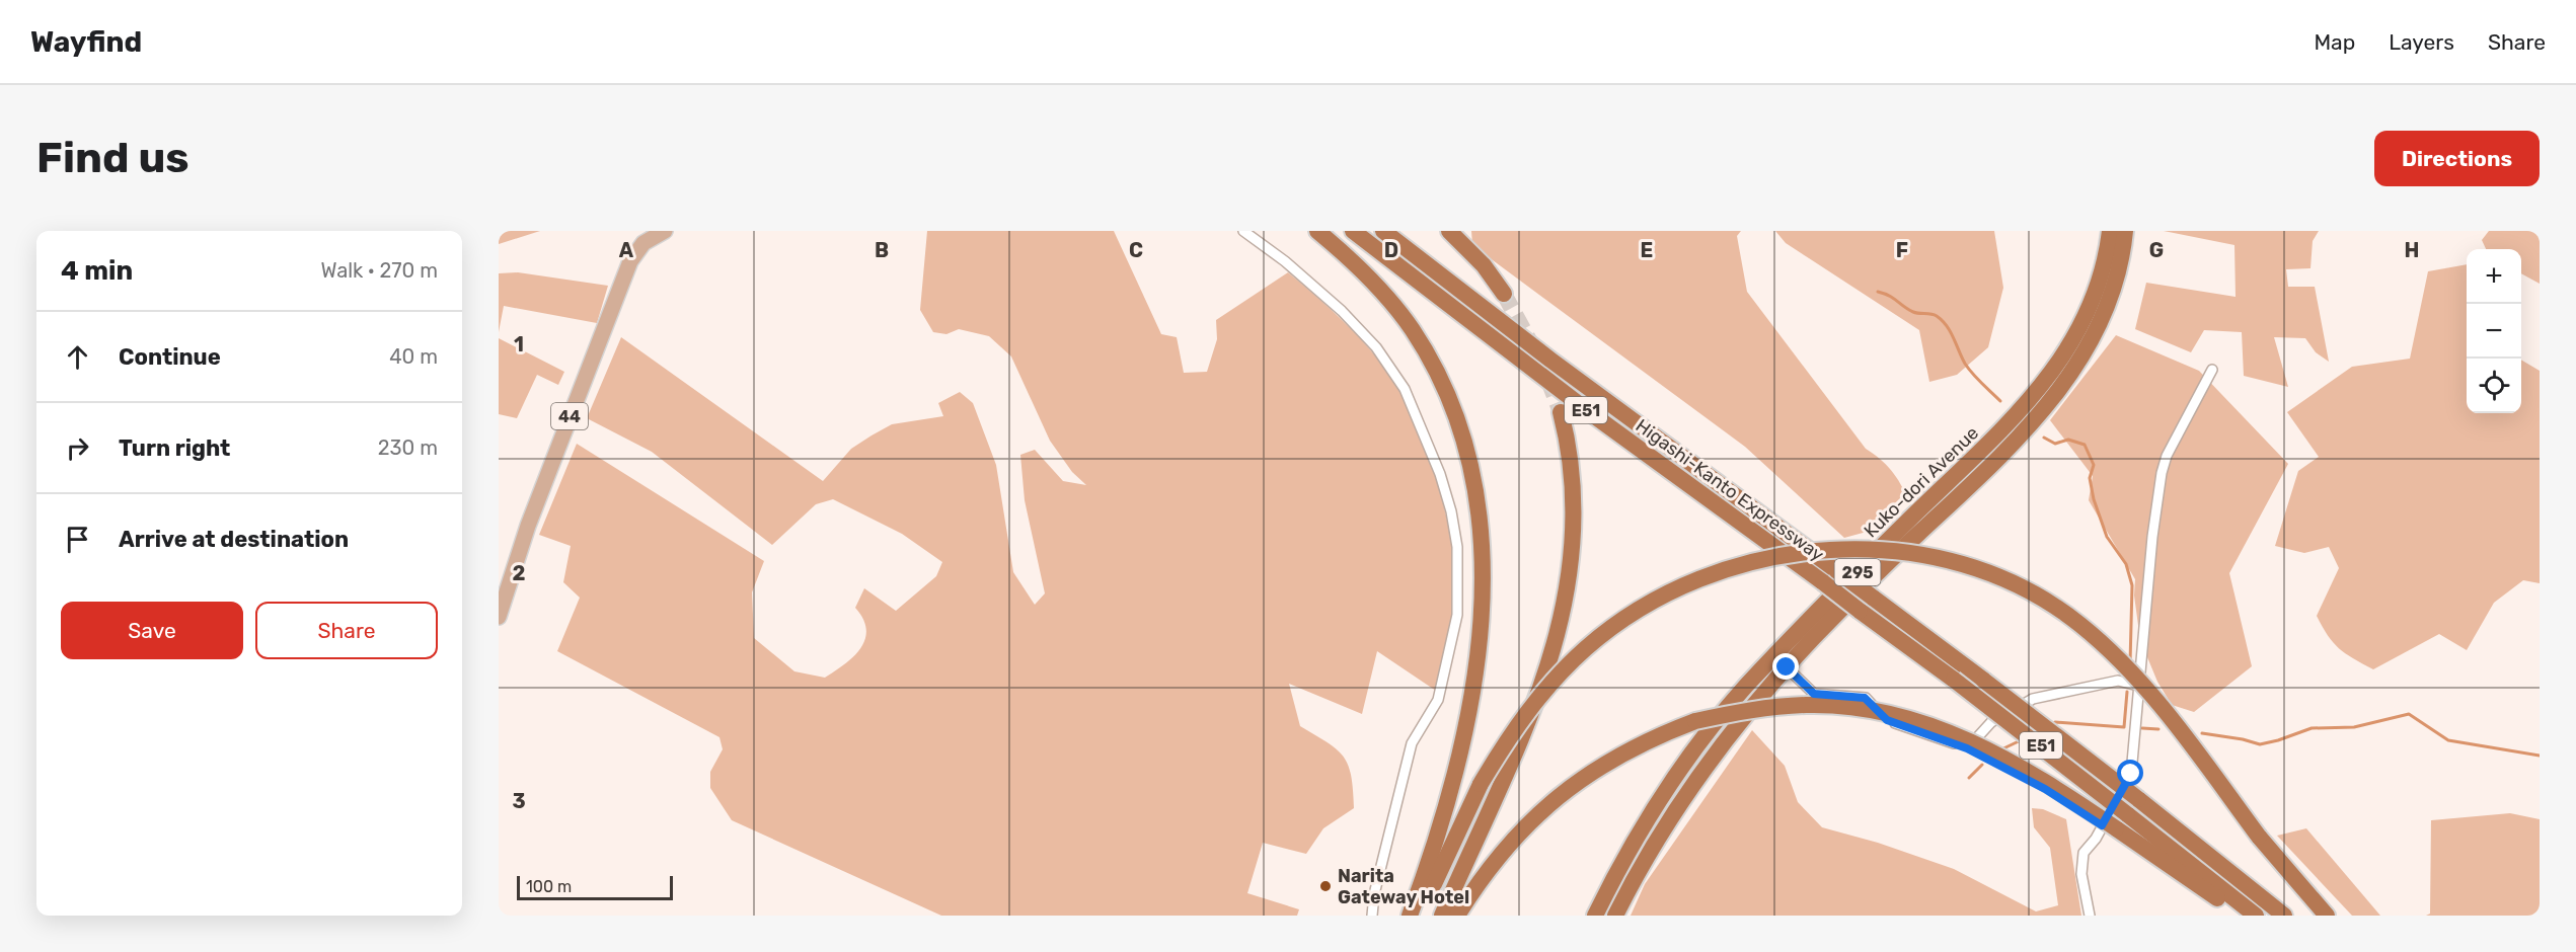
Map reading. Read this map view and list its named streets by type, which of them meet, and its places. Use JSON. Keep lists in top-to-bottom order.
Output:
{
  "streets": {
    "highway": [
      "E51",
      "Kuko-dori Avenue",
      "Higashi-Kanto Expressway",
      "295"
    ],
    "main road": ["44"]
  },
  "places": ["Narita Gateway Hotel"],
  "scale_bar": "100 m",
  "page": {
    "header": "Wayfind",
    "nav": ["Map", "Layers", "Share"],
    "buttons": [
      "Directions",
      ["Save", "Share"]
    ],
    "title": "Find us",
    "heading": ["4 min", "Walk · 270 m"],
    "map_buttons": ["+", "−"],
    "list": [
      ["Continue", "40 m"],
      ["Turn right", "230 m"],
      "Arrive at destination"
    ],
    "scale": "100 m"
  },
  "grid": {
    "columns": [
      "A",
      "B",
      "C",
      "D",
      "E",
      "F",
      "G",
      "H"
    ],
    "rows": ["1", "2", "3"]
  }
}
